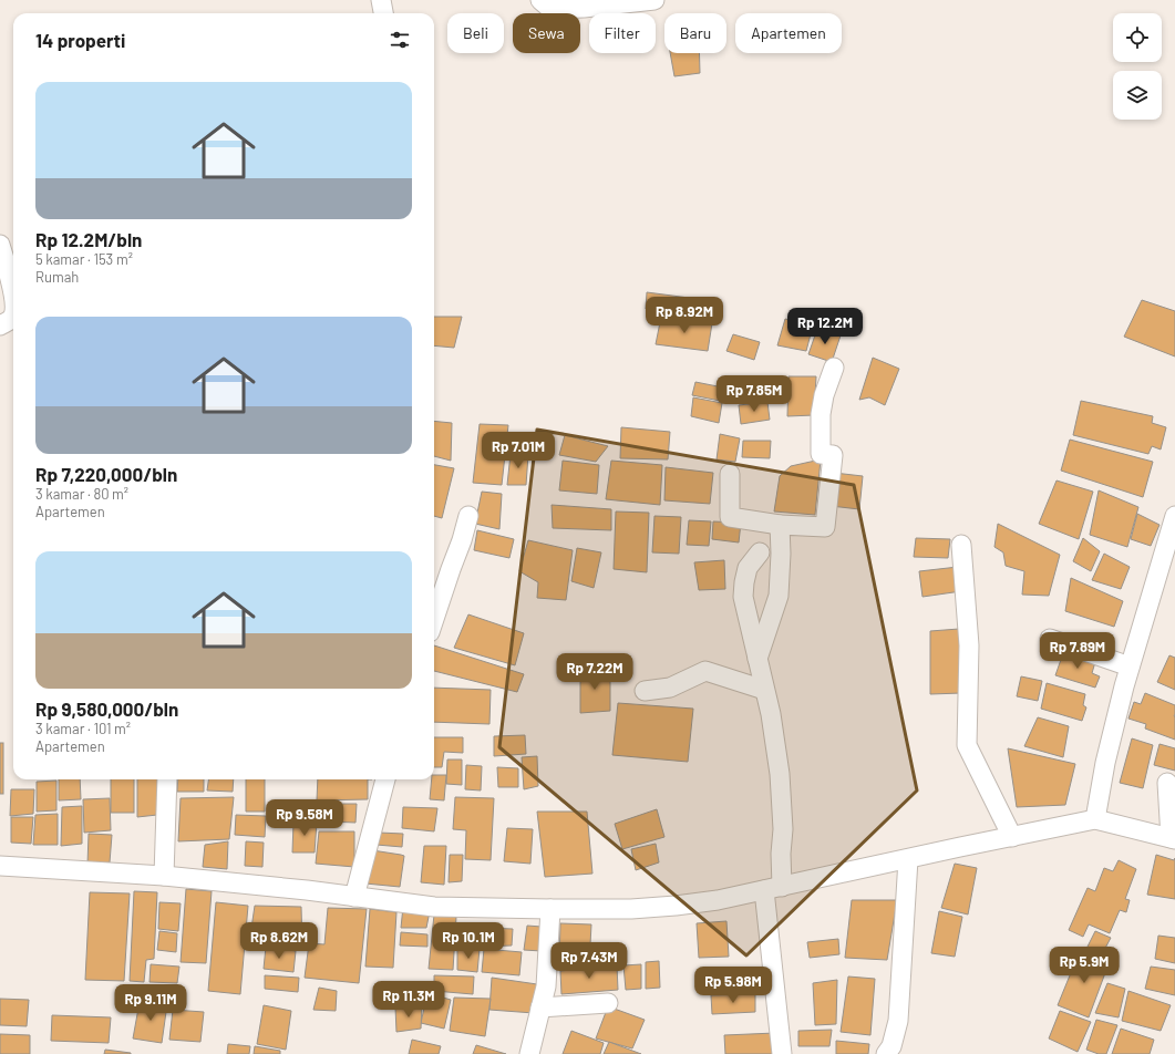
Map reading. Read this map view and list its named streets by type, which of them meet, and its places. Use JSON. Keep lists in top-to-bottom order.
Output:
{
  "page": {
    "chip": [
      "Beli",
      "Sewa",
      "Filter",
      "Baru",
      "Apartemen"
    ],
    "heading": "14 properti",
    "list": [
      {
        "name": "Rp 12.2M/bln",
        "note": "5 kamar · 153 m² · Rumah"
      },
      {
        "name": "Rp 7,220,000/bln",
        "note": "3 kamar · 80 m² · Apartemen"
      },
      {
        "name": "Rp 9,580,000/bln",
        "note": "3 kamar · 101 m² · Apartemen"
      }
    ],
    "price": [
      "Rp 8.92M",
      "Rp 12.2M",
      "Rp 7.85M",
      "Rp 7.01M",
      "Rp 7.89M",
      "Rp 7.22M",
      "Rp 9.58M",
      "Rp 8.62M",
      "Rp 10.1M",
      "Rp 7.43M",
      "Rp 5.9M",
      "Rp 5.98M",
      "Rp 11.3M",
      "Rp 9.11M"
    ]
  }
}
